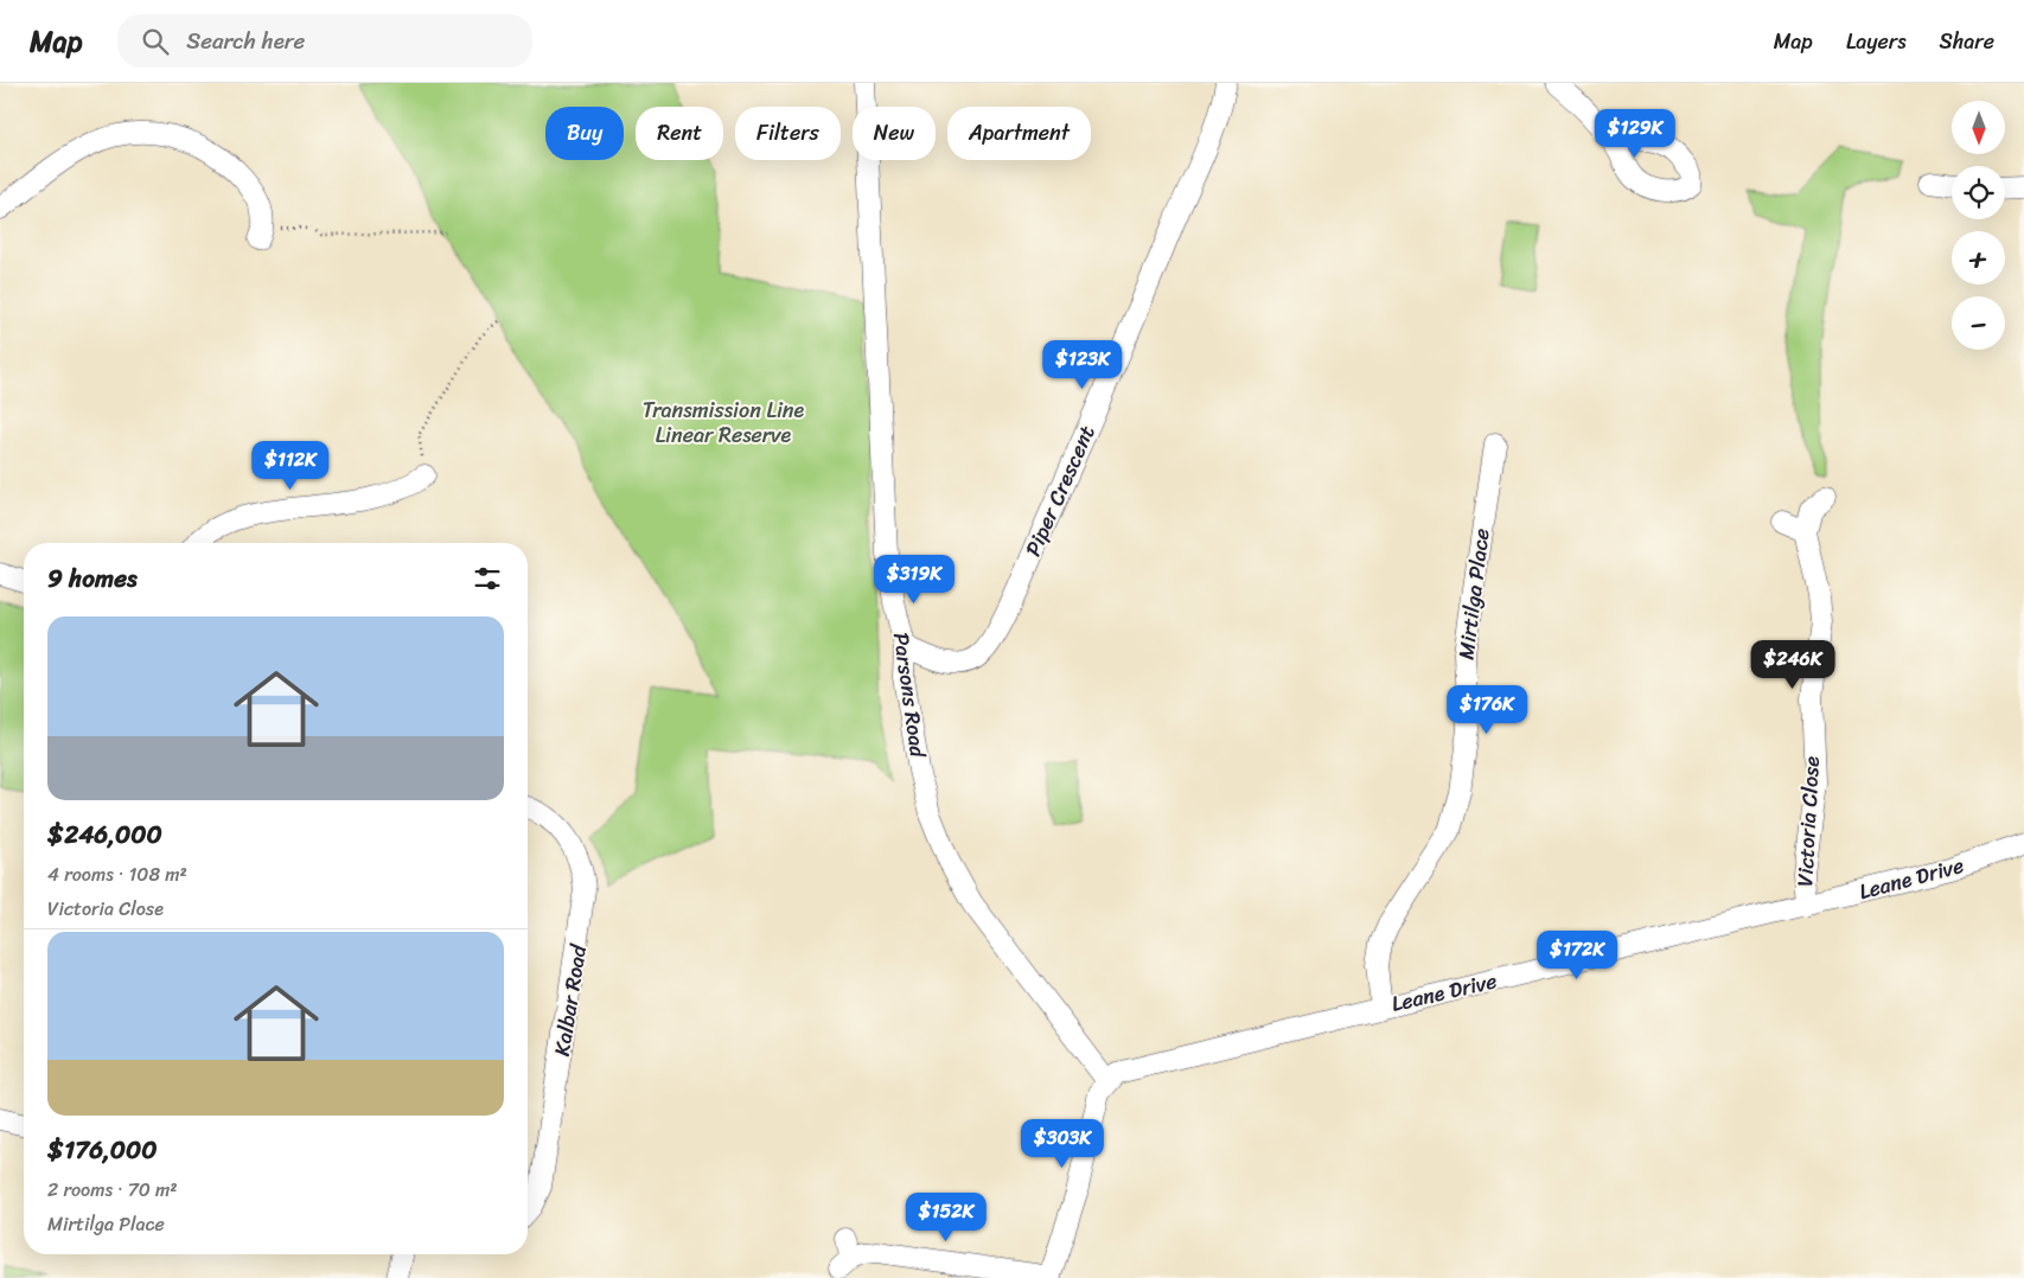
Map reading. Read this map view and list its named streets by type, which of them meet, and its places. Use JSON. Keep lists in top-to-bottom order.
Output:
{
  "streets": {
    "street": [
      "Piper Crescent",
      "Mirtilga Place",
      "Parsons Road",
      "Victoria Close",
      "Leane Drive",
      "Kalbar Road"
    ]
  },
  "crossings": [
    ["Piper Crescent", "Parsons Road"],
    ["Mirtilga Place", "Leane Drive"],
    ["Parsons Road", "Leane Drive"],
    ["Victoria Close", "Leane Drive"]
  ],
  "parks": ["Transmission Line Linear Reserve"],
  "north": "bottom",
  "page": {
    "header": "Map",
    "search": "Search here",
    "nav": ["Map", "Layers", "Share"],
    "map_buttons": ["+", "−"],
    "chip": [
      "Buy",
      "Rent",
      "Filters",
      "New",
      "Apartment"
    ],
    "price": [
      "$129K",
      "$123K",
      "$112K",
      "$319K",
      "$246K",
      "$176K",
      "$172K",
      "$303K",
      "$152K"
    ],
    "heading": "9 homes",
    "list": [
      {
        "name": "$246,000",
        "note": "4 rooms · 108 m² · Victoria Close"
      },
      {
        "name": "$176,000",
        "note": "2 rooms · 70 m² · Mirtilga Place"
      }
    ]
  }
}
